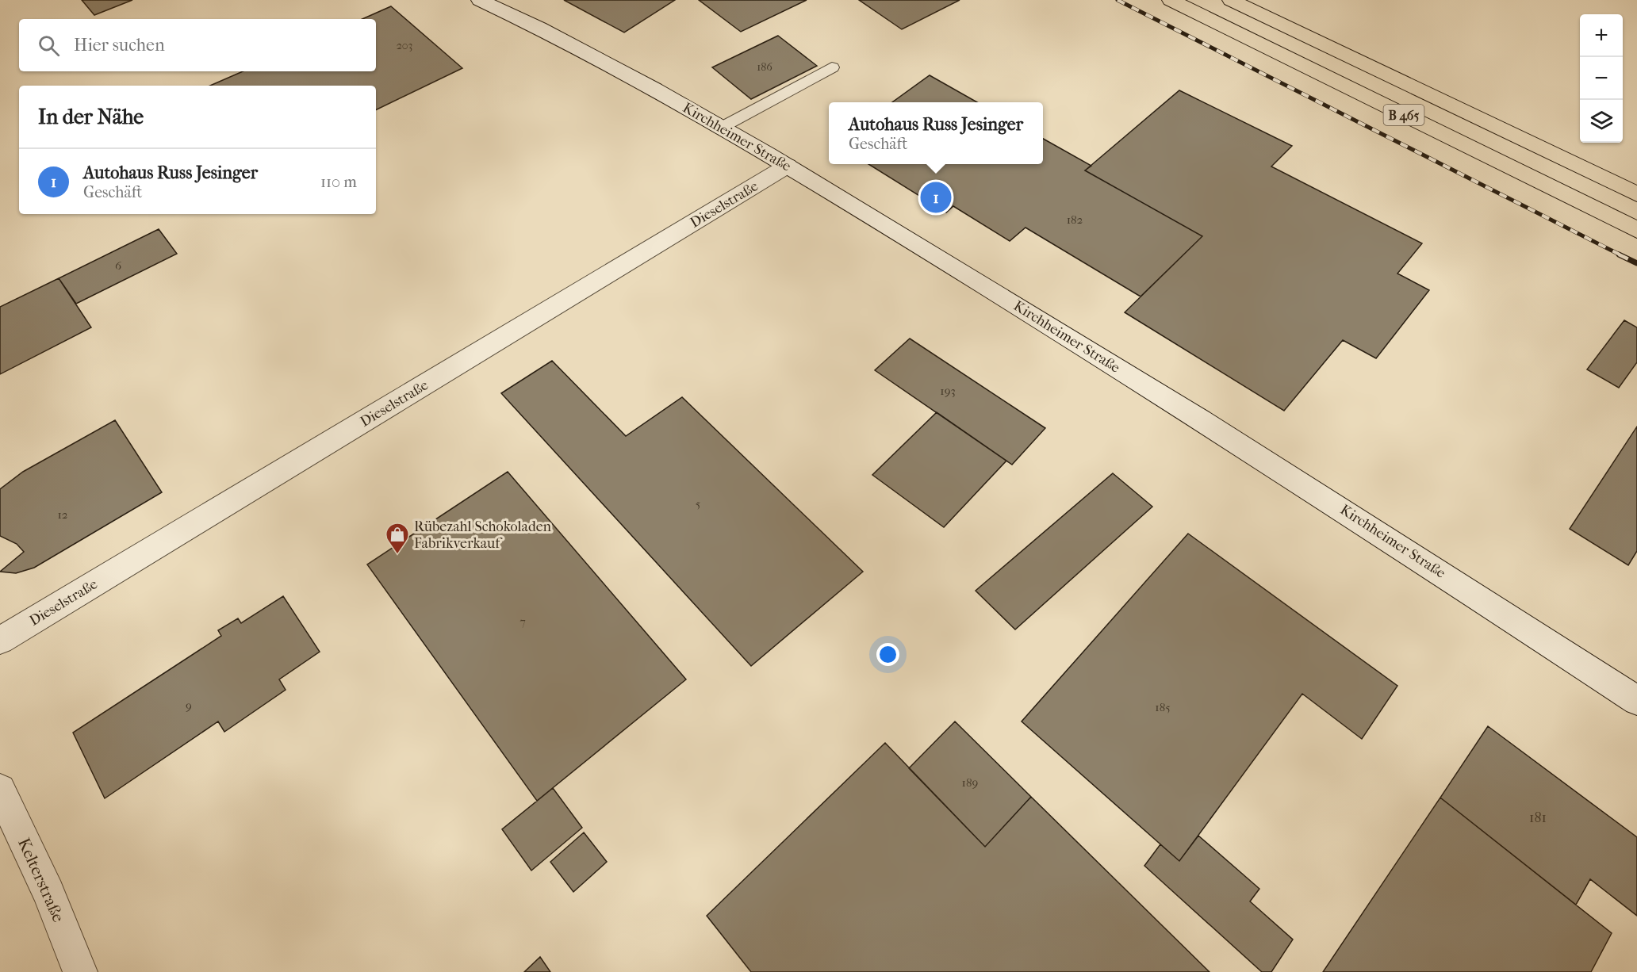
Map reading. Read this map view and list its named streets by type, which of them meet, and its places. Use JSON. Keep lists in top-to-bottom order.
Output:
{
  "streets": {
    "main road": ["B 465"],
    "street": ["Kirchheimer Straße", "Dieselstraße", "Kelterstraße"]
  },
  "crossings": [
    ["Kirchheimer Straße", "Dieselstraße"]
  ],
  "places": {
    "shop": ["Rübezahl Schokoladen Fabrikverkauf"]
  },
  "house_numbers": [
    "203",
    "186",
    "182",
    "6",
    "193",
    "5",
    "12",
    "7",
    "9",
    "185",
    "189",
    "181"
  ],
  "page": {
    "map_buttons": ["+", "−"],
    "search": "Hier suchen",
    "heading": "In der Nähe",
    "popup": ["Autohaus Russ Jesinger", "Geschäft"],
    "list": [
      {
        "mark": "1",
        "name": "Autohaus Russ Jesinger",
        "note": "Geschäft",
        "value": "110 m"
      }
    ],
    "pins": "1"
  }
}
